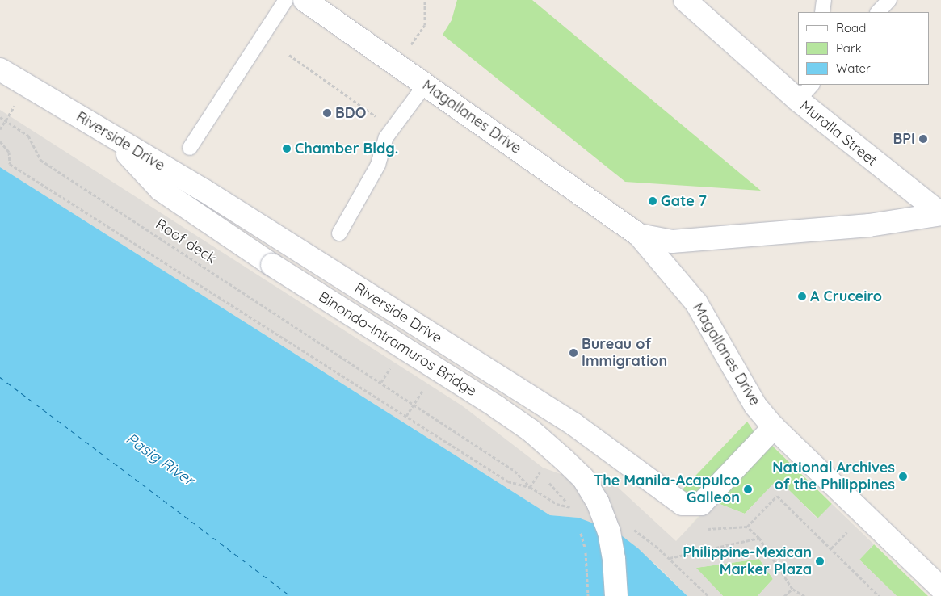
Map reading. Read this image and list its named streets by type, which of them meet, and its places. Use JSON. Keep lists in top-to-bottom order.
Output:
{
  "streets": {
    "street": [
      "Magallanes Drive",
      "Muralla Street",
      "Riverside Drive",
      "Binondo-Intramuros Bridge"
    ],
    "path": ["Roof deck"]
  },
  "crossings": [
    ["Magallanes Drive", "Muralla Street"],
    ["Magallanes Drive", "Riverside Drive"],
    ["Riverside Drive", "Binondo-Intramuros Bridge"]
  ],
  "water": ["Pasig River"],
  "places": [
    "BDO",
    "BPI",
    "Chamber Bldg.",
    "Gate 7",
    "A Cruceiro",
    "Bureau of Immigration",
    "National Archives of the Philippines",
    "The Manila-Acapulco Galleon",
    "Philippine-Mexican Marker Plaza"
  ],
  "legend": ["Road", "Park", "Water"]
}
